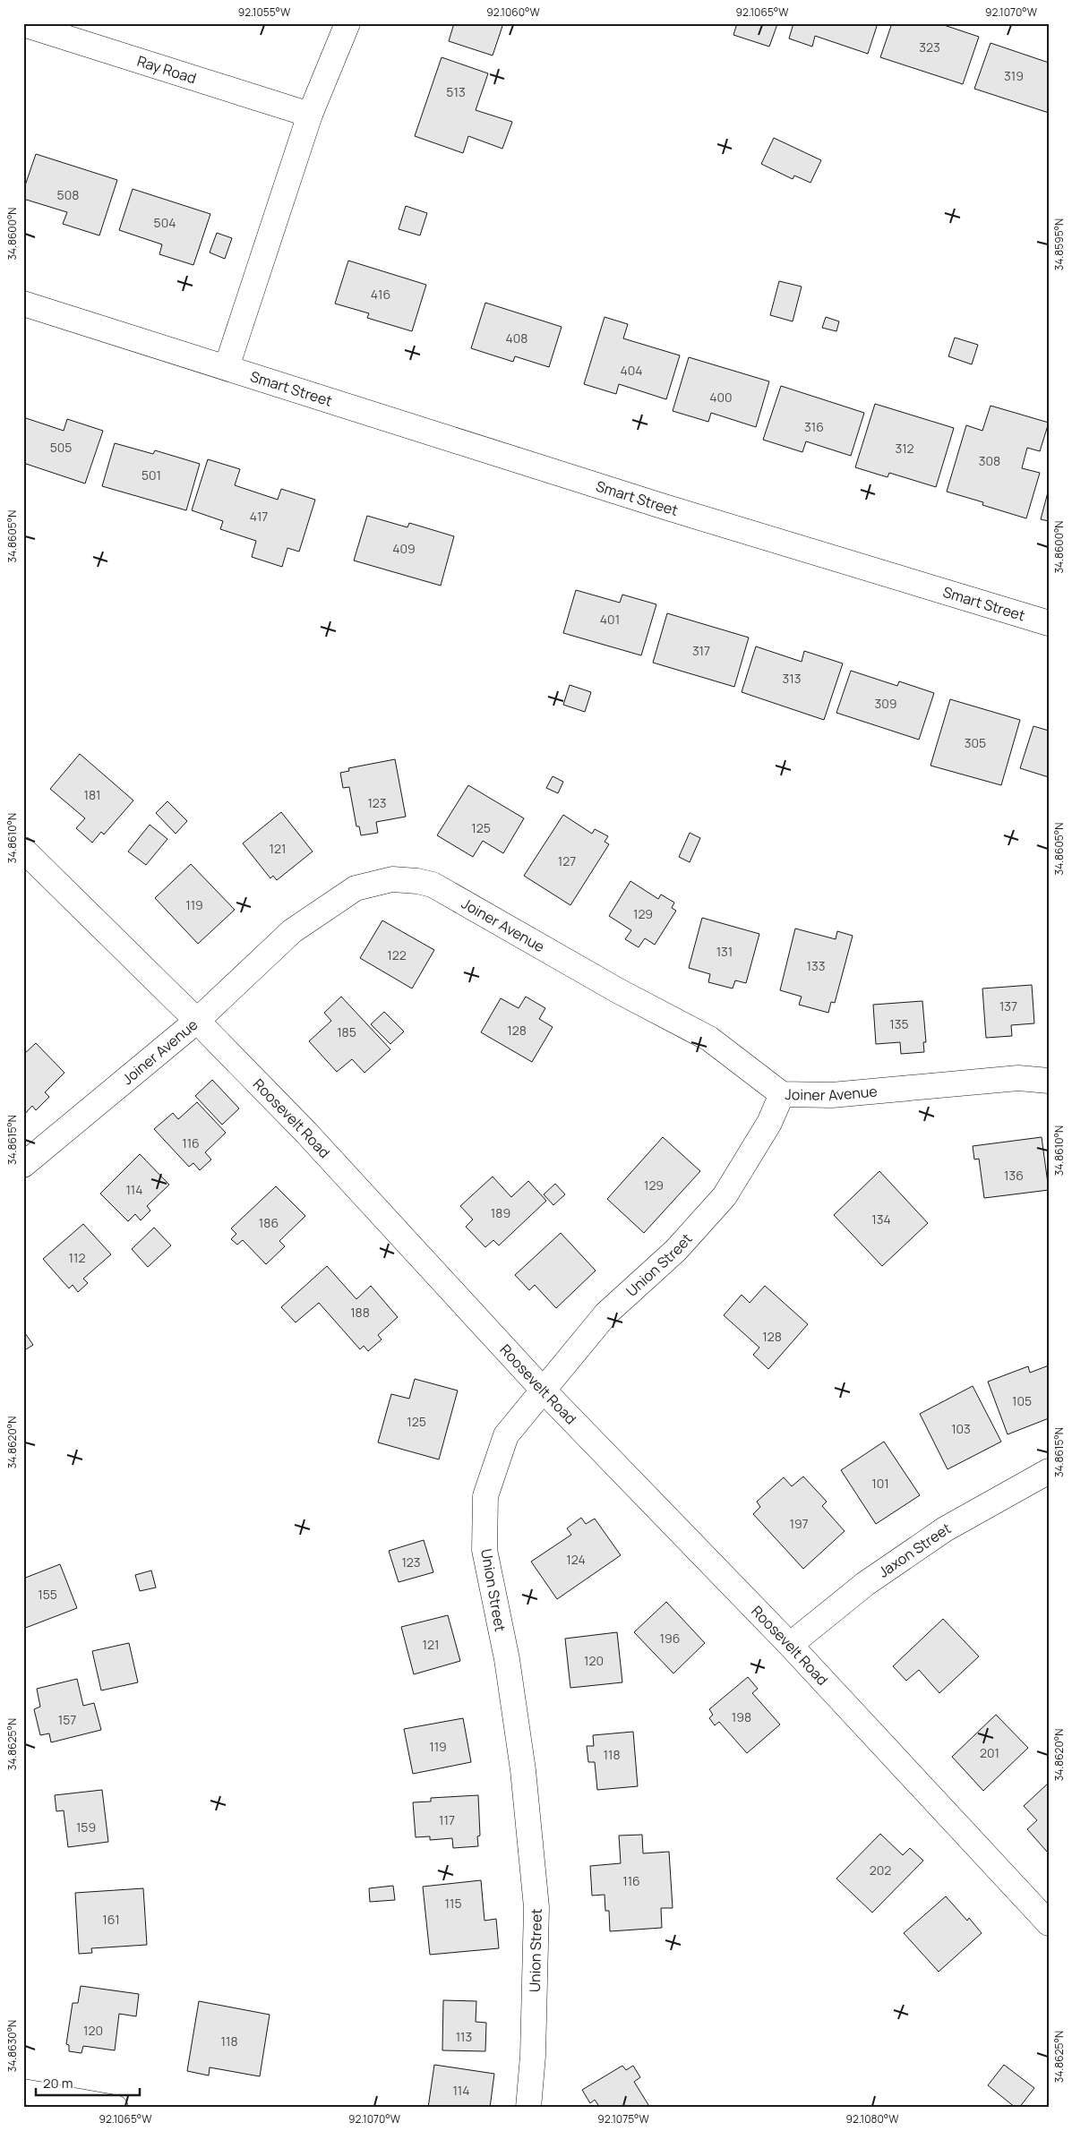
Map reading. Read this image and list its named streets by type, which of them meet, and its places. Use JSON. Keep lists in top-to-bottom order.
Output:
{
  "streets": {
    "street": [
      "Ray Road",
      "Smart Street",
      "Joiner Avenue",
      "Roosevelt Road",
      "Union Street",
      "Jaxon Street"
    ]
  },
  "crossings": [
    ["Joiner Avenue", "Roosevelt Road"],
    ["Joiner Avenue", "Union Street"],
    ["Roosevelt Road", "Union Street"],
    ["Roosevelt Road", "Jaxon Street"]
  ],
  "house_numbers": [
    "323",
    "319",
    "513",
    "508",
    "504",
    "416",
    "408",
    "404",
    "400",
    "316",
    "505",
    "312",
    "308",
    "501",
    "417",
    "409",
    "401",
    "317",
    "313",
    "309",
    "305",
    "181",
    "123",
    "125",
    "121",
    "127",
    "119",
    "129",
    "131",
    "122",
    "133",
    "137",
    "135",
    "128",
    "185",
    "116",
    "136",
    "129",
    "114",
    "189",
    "134",
    "186",
    "112",
    "188",
    "128",
    "105",
    "125",
    "103",
    "101",
    "197",
    "124",
    "123",
    "155",
    "196",
    "121",
    "120",
    "198",
    "157",
    "119",
    "201",
    "118",
    "117",
    "159",
    "202",
    "116",
    "115",
    "161",
    "120",
    "113",
    "118",
    "114"
  ],
  "scale_bar": "20 m",
  "coordinates": [
    "92.1055°W",
    "92.1060°W",
    "92.1065°W",
    "92.1070°W",
    "34.8600°N",
    "34.8595°N",
    "34.8605°N",
    "34.8610°N",
    "34.8615°N",
    "34.8620°N",
    "34.8625°N",
    "34.8630°N",
    "92.1075°W",
    "92.1080°W"
  ]
}
